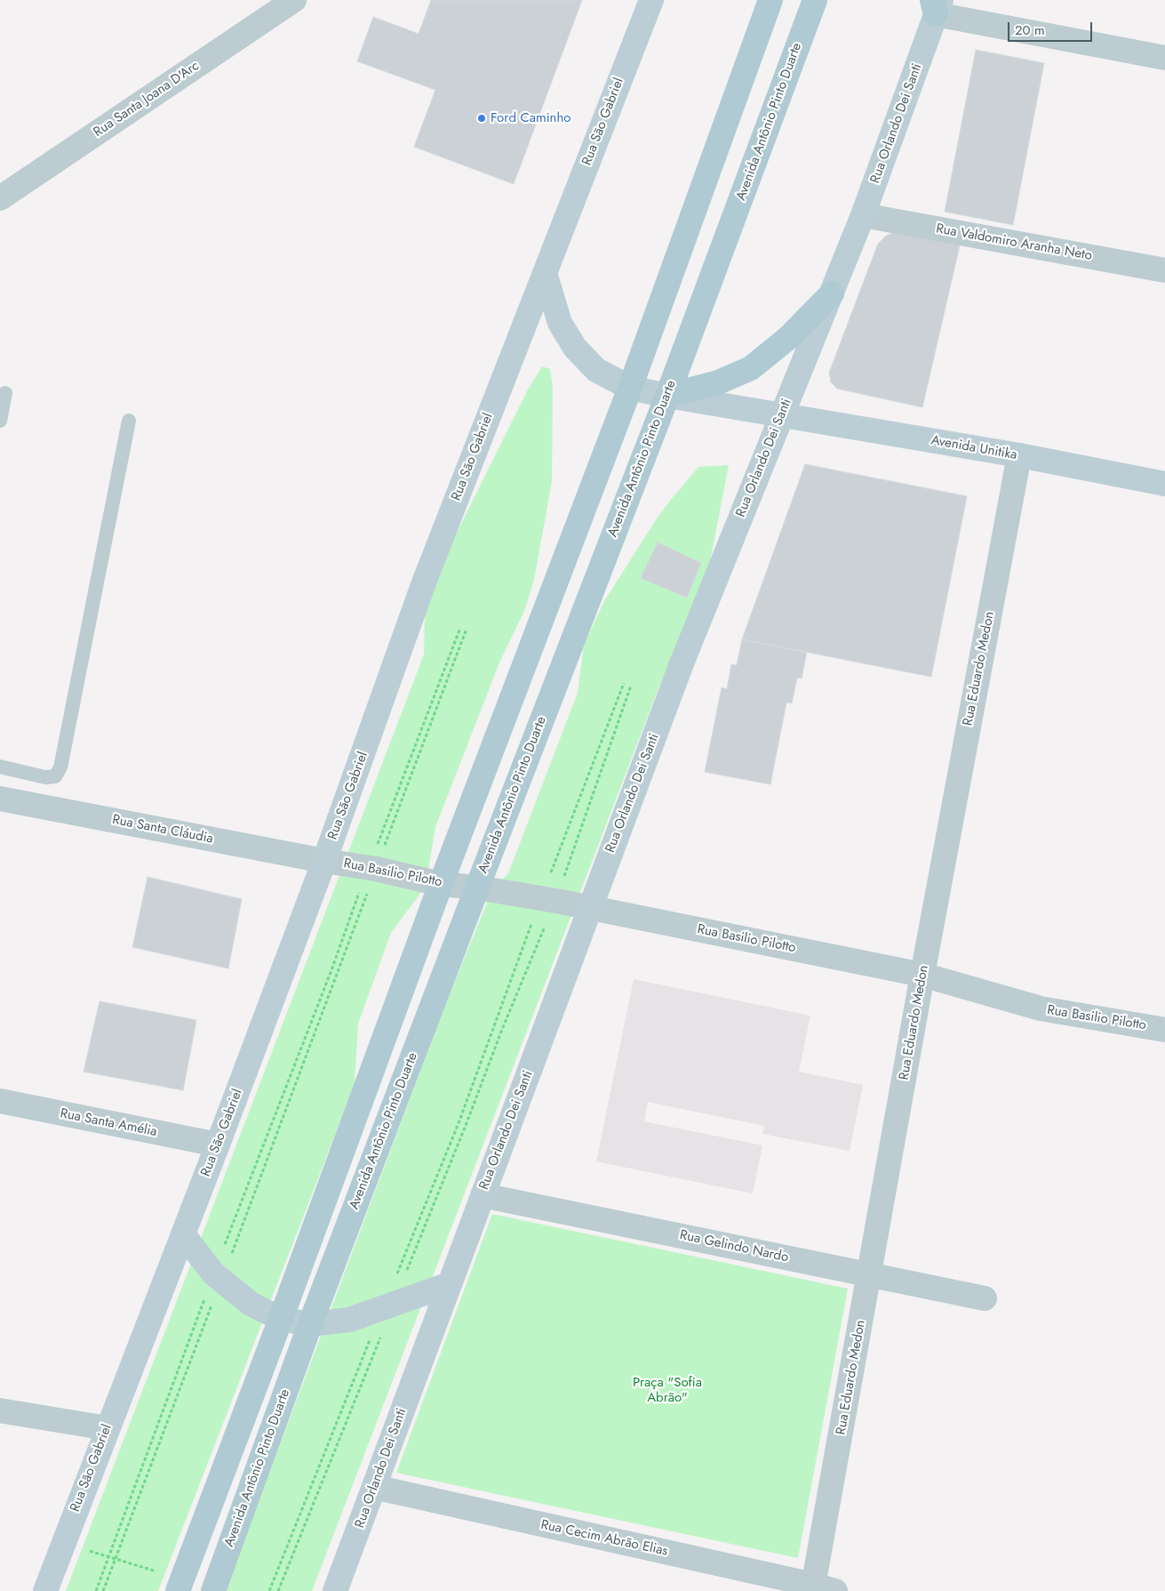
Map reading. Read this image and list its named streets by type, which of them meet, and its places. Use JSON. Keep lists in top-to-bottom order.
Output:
{
  "streets": {
    "main road": [
      "Rua São Gabriel",
      "Avenida Antônio Pinto Duarte",
      "Rua Orlando Dei Santi",
      "Avenida Unitika"
    ],
    "street": [
      "Rua Santa Joana D'Arc",
      "Rua Valdomiro Aranha Neto",
      "Rua Eduardo Medon",
      "Rua Santa Cláudia",
      "Rua Basilio Pilotto",
      "Rua Santa Amélia",
      "Rua Gelindo Nardo",
      "Rua Cecim Abrão Elias"
    ]
  },
  "crossings": [
    ["Rua São Gabriel", "Avenida Unitika"],
    ["Rua São Gabriel", "Rua Santa Cláudia"],
    ["Rua São Gabriel", "Rua Basilio Pilotto"],
    ["Rua São Gabriel", "Rua Santa Amélia"],
    ["Avenida Antônio Pinto Duarte", "Avenida Unitika"],
    ["Avenida Antônio Pinto Duarte", "Rua Basilio Pilotto"],
    ["Rua Orlando Dei Santi", "Rua Valdomiro Aranha Neto"],
    ["Rua Orlando Dei Santi", "Avenida Unitika"],
    ["Rua Orlando Dei Santi", "Rua Basilio Pilotto"],
    ["Rua Orlando Dei Santi", "Rua Gelindo Nardo"],
    ["Rua Orlando Dei Santi", "Rua Cecim Abrão Elias"],
    ["Avenida Unitika", "Rua Eduardo Medon"],
    ["Rua Eduardo Medon", "Rua Basilio Pilotto"],
    ["Rua Eduardo Medon", "Rua Gelindo Nardo"],
    ["Rua Eduardo Medon", "Rua Cecim Abrão Elias"],
    ["Rua Santa Cláudia", "Rua Basilio Pilotto"]
  ],
  "parks": ["Praça \"Sofia Abrão\""],
  "places": ["Ford Caminho"],
  "scale_bar": "20 m"
}
